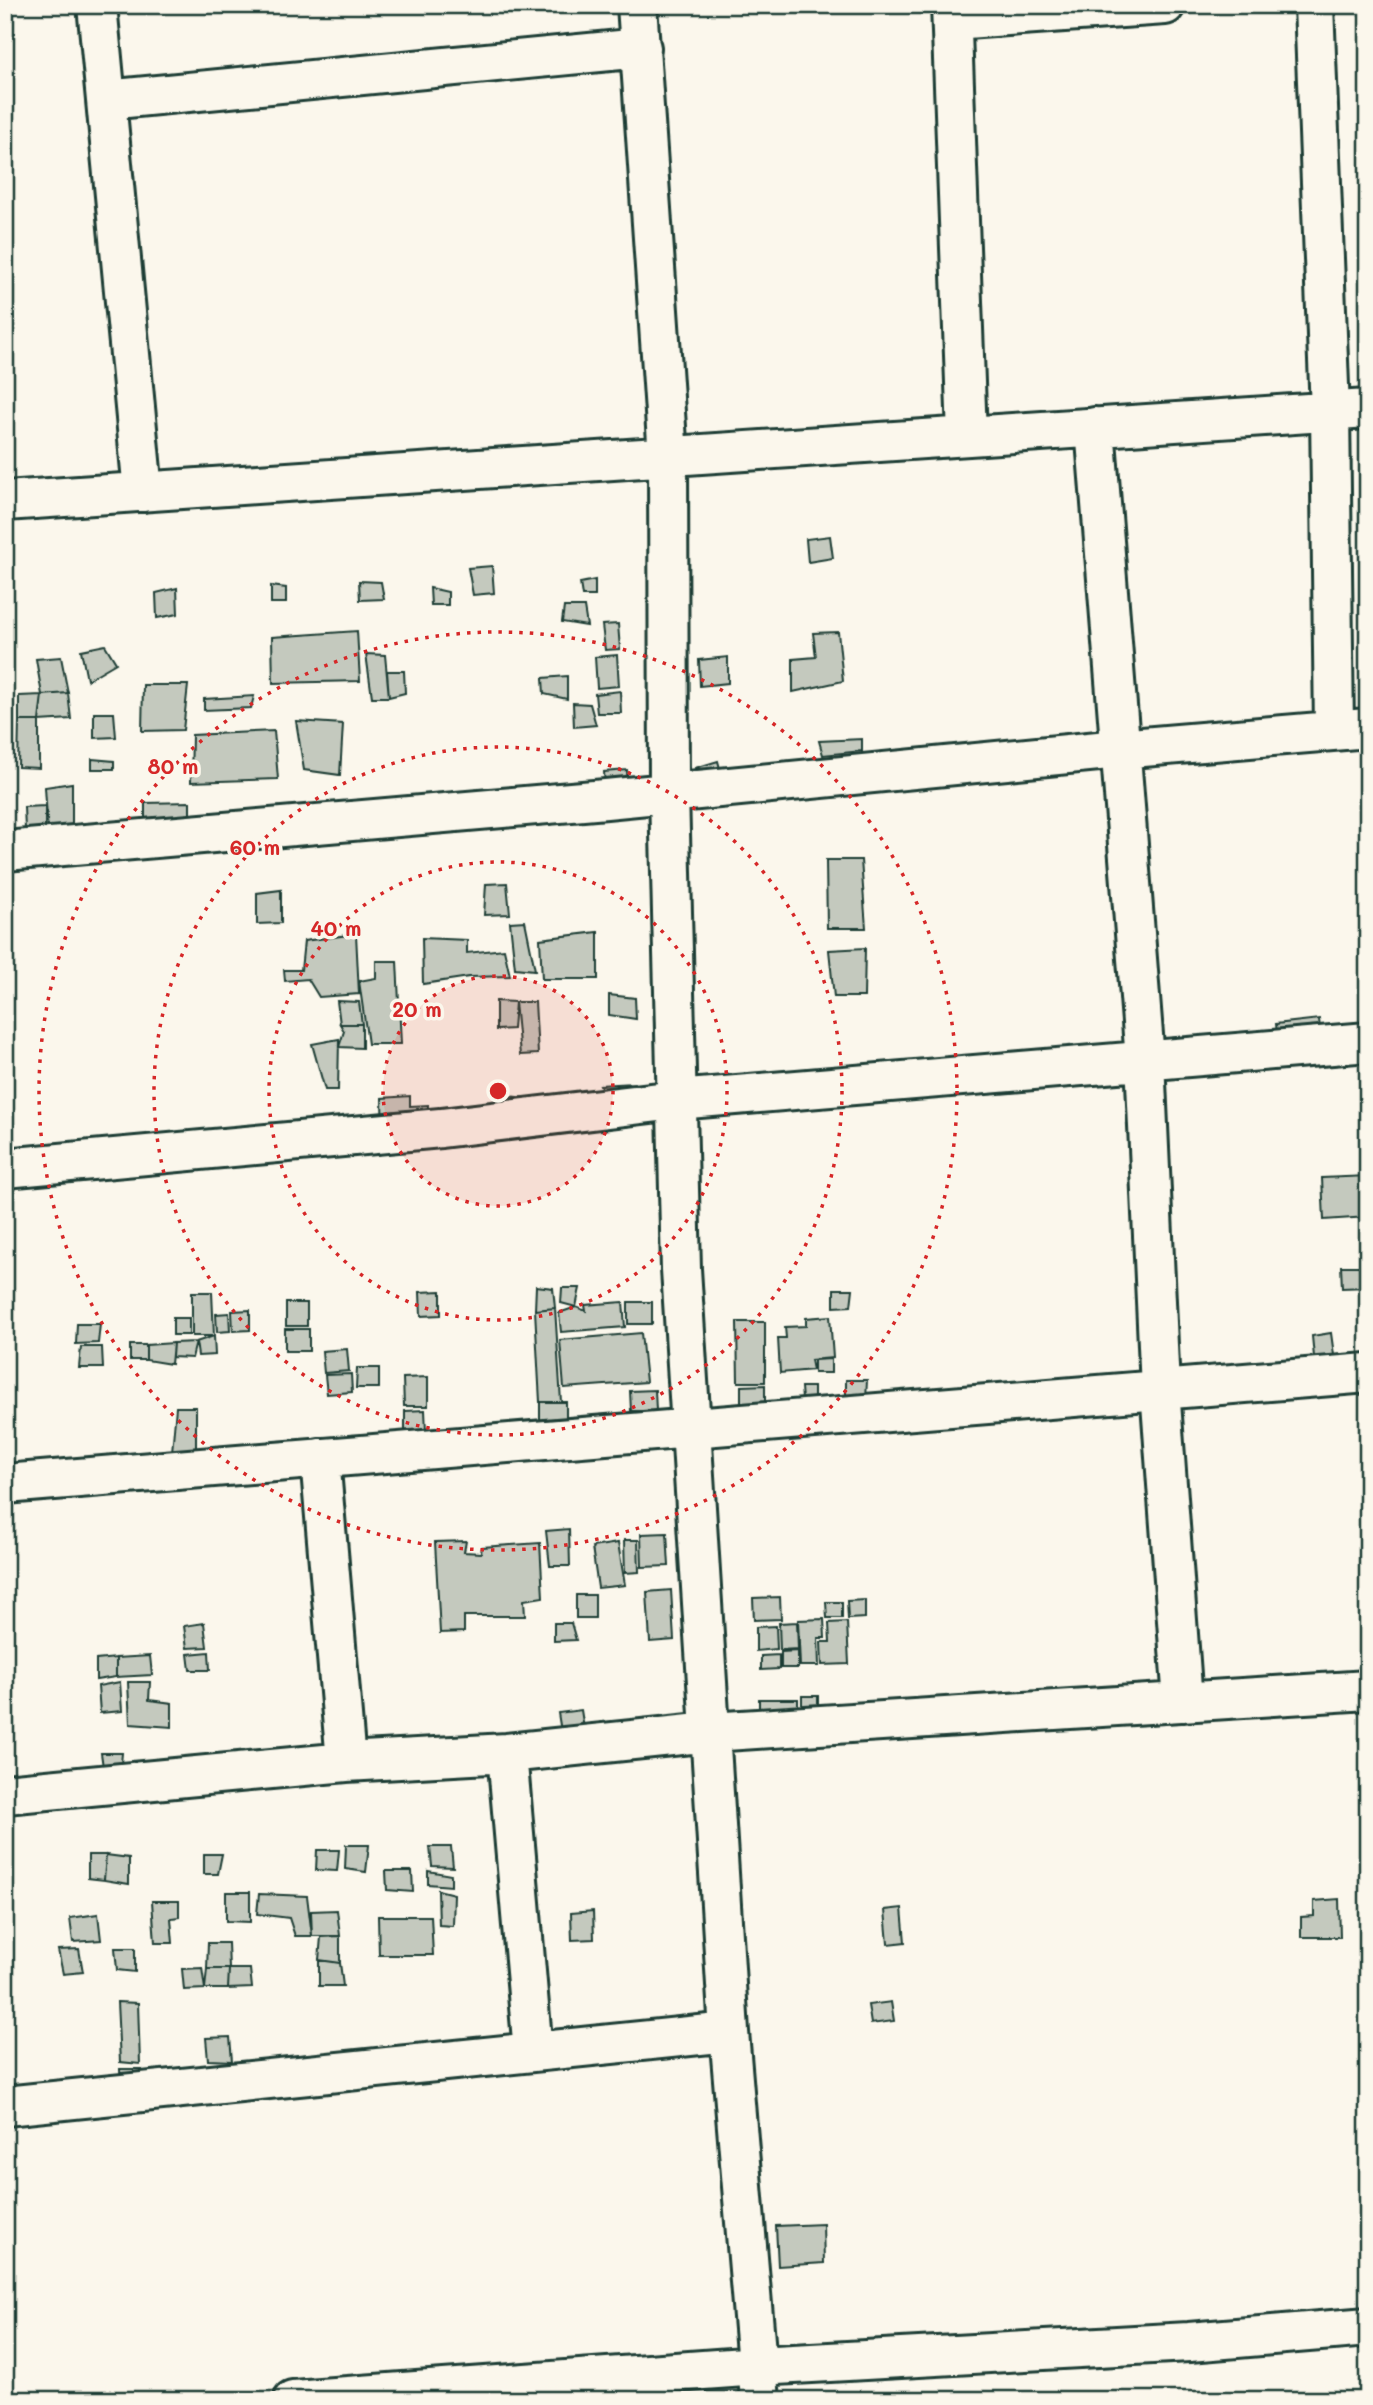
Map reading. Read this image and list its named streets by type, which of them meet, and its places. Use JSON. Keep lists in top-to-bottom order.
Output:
{
  "rings": [
    "80 m",
    "60 m",
    "40 m",
    "20 m"
  ]
}
